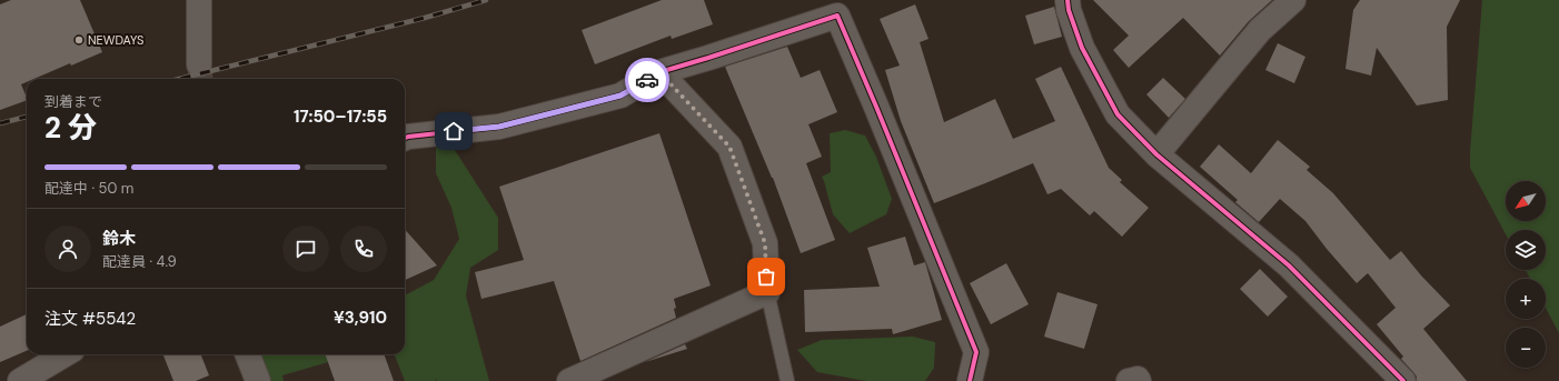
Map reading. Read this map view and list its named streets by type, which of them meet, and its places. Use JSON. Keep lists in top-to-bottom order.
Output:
{
  "places": ["NEWDAYS"],
  "north": "bottom left",
  "page": {
    "heading": ["2 分", "到着まで", "17:50–17:55"],
    "panel": [
      "鈴木",
      "配達員 · 4.9",
      "注文 #5542",
      "¥3,910"
    ],
    "bar": "配達中 · 50 m",
    "map_buttons": ["+", "−"]
  }
}
